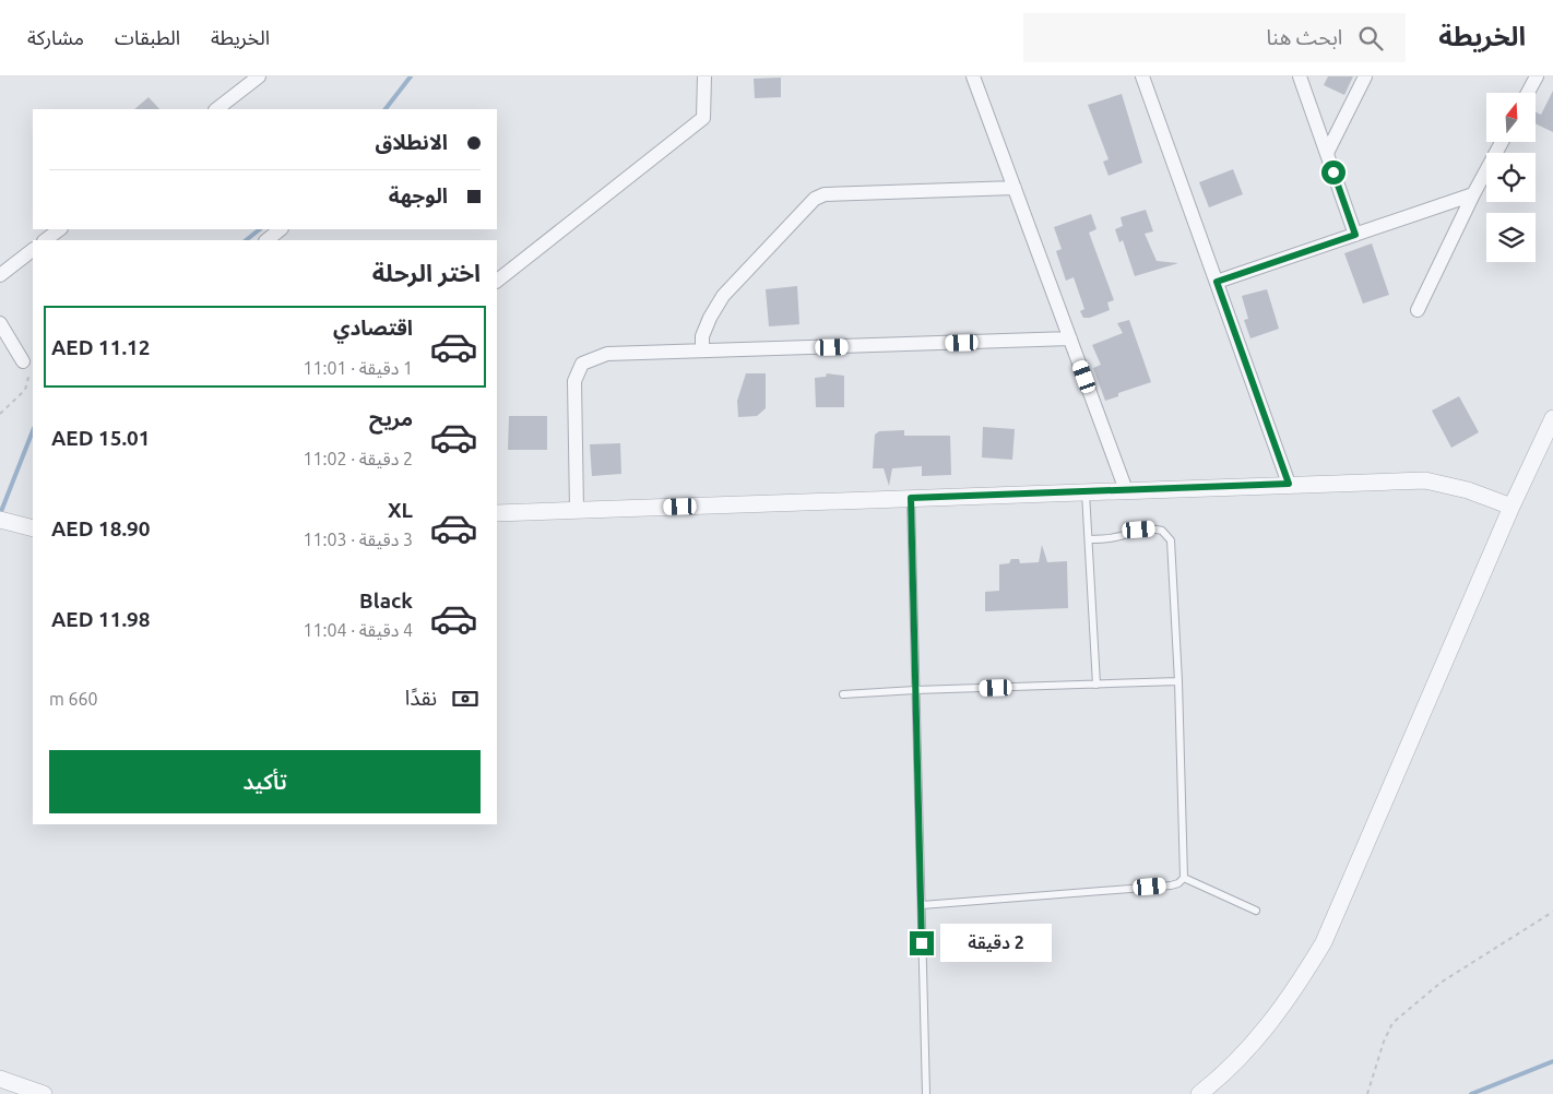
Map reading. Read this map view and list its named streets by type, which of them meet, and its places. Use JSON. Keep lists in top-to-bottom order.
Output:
{
  "north": "top",
  "page": {
    "header": "الخريطة",
    "search": "ابحث هنا",
    "nav": ["الخريطة", "الطبقات", "مشاركة"],
    "banner": ["الانطلاق", "الوجهة"],
    "heading": "اختر الرحلة",
    "list": [
      {
        "name": "اقتصادي",
        "note": "1 دقيقة · 11:01",
        "value": "AED 11.12"
      },
      {
        "name": "مريح",
        "note": "2 دقيقة · 11:02",
        "value": "AED 15.01"
      },
      {
        "name": "XL",
        "note": "3 دقيقة · 11:03",
        "value": "AED 18.90"
      },
      {
        "name": "Black",
        "note": "4 دقيقة · 11:04",
        "value": "AED 11.98"
      }
    ],
    "pay": ["نقدًا", "660 m"],
    "buttons": "تأكيد",
    "bubble": "2 دقيقة"
  }
}
